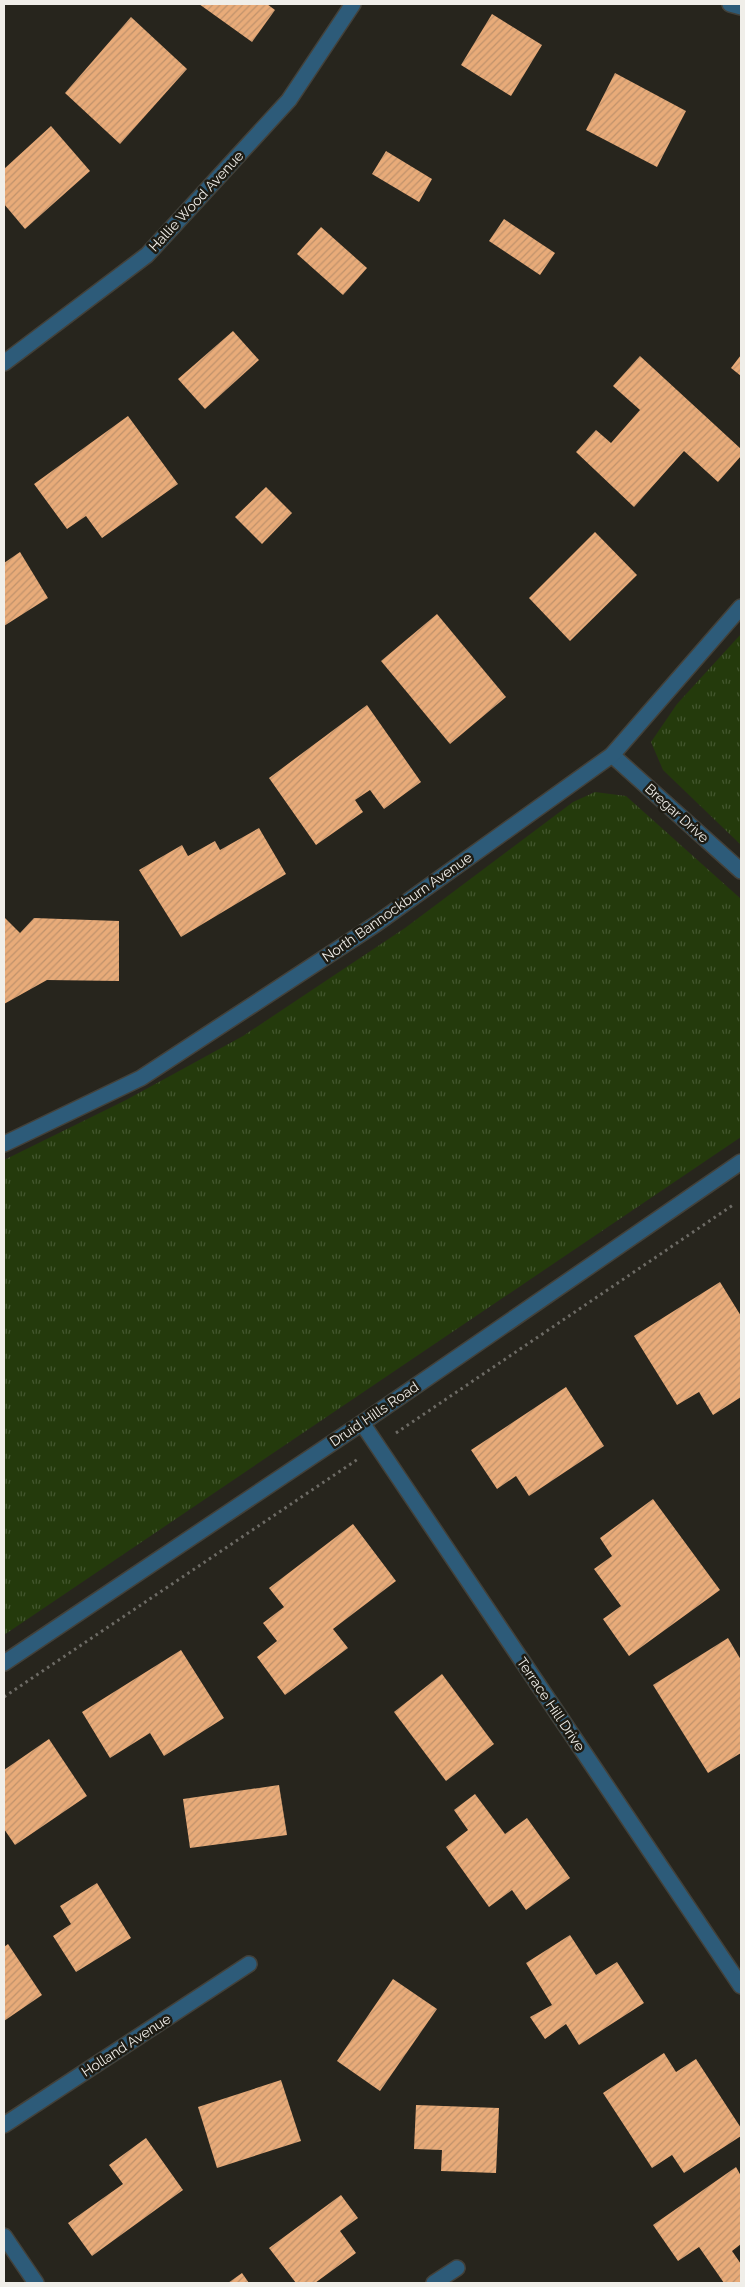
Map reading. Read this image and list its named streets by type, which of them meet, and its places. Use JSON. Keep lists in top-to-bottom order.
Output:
{
  "streets": {
    "street": [
      "Hallie Wood Avenue",
      "Bregar Drive",
      "North Bannockburn Avenue",
      "Druid Hills Road",
      "Terrace Hill Drive",
      "Holland Avenue"
    ]
  },
  "crossings": [
    ["Bregar Drive", "North Bannockburn Avenue"],
    ["Druid Hills Road", "Terrace Hill Drive"]
  ]
}
